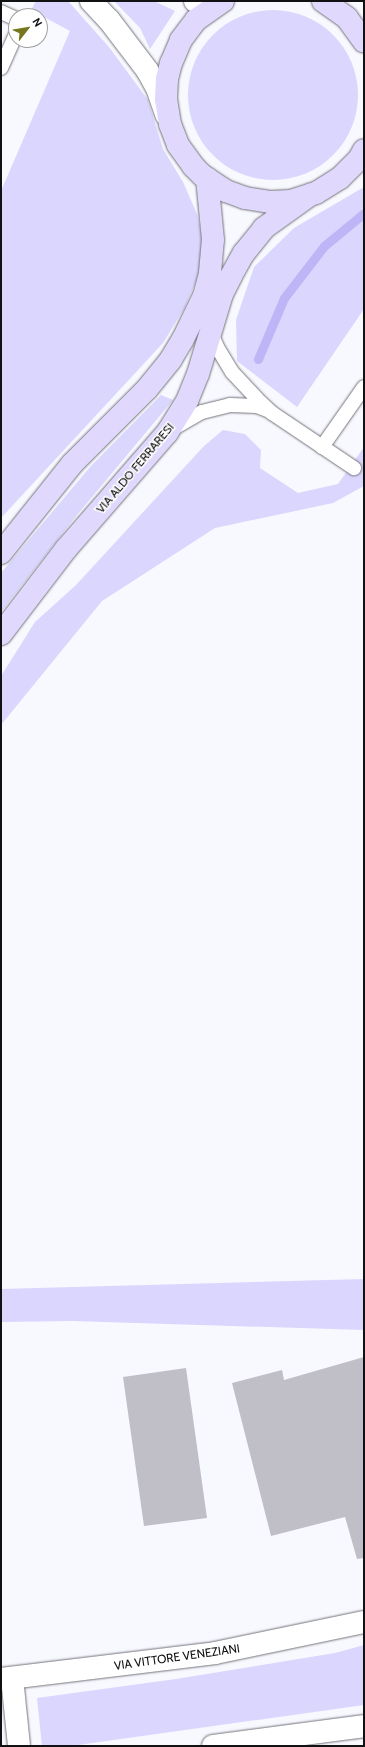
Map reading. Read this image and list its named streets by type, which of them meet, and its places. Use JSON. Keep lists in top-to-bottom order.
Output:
{
  "streets": {
    "main road": ["VIA ALDO FERRARESI"],
    "street": ["VIA VITTORE VENEZIANI"]
  },
  "north": "top right"
}
